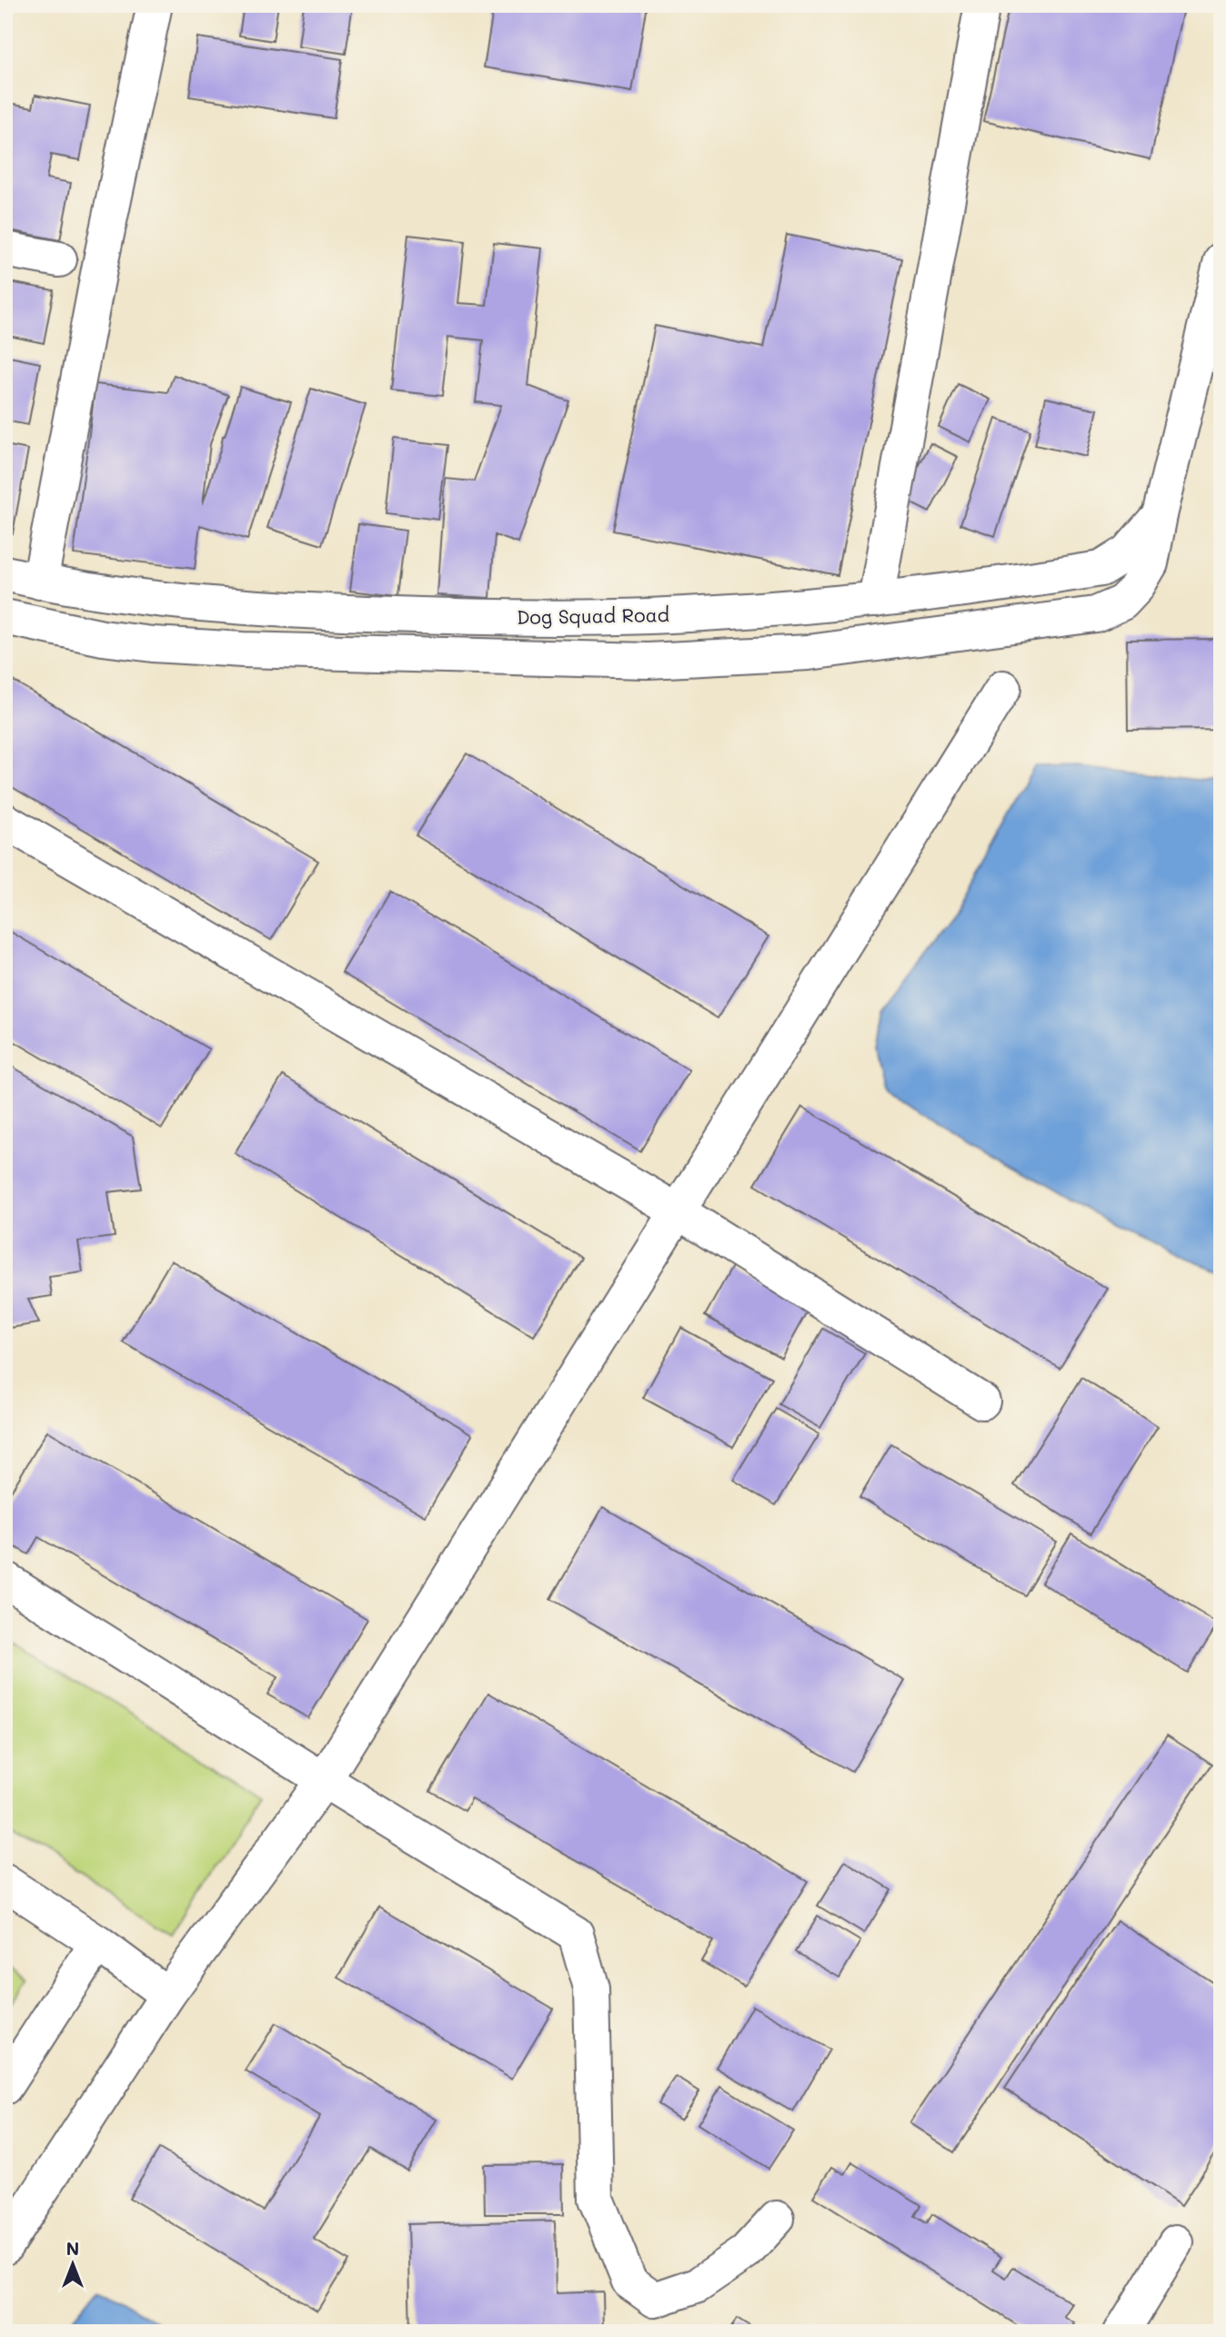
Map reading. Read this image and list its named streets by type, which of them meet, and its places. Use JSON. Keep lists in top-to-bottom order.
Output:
{
  "streets": {
    "street": ["Dog Squad Road"]
  },
  "north": "top"
}
